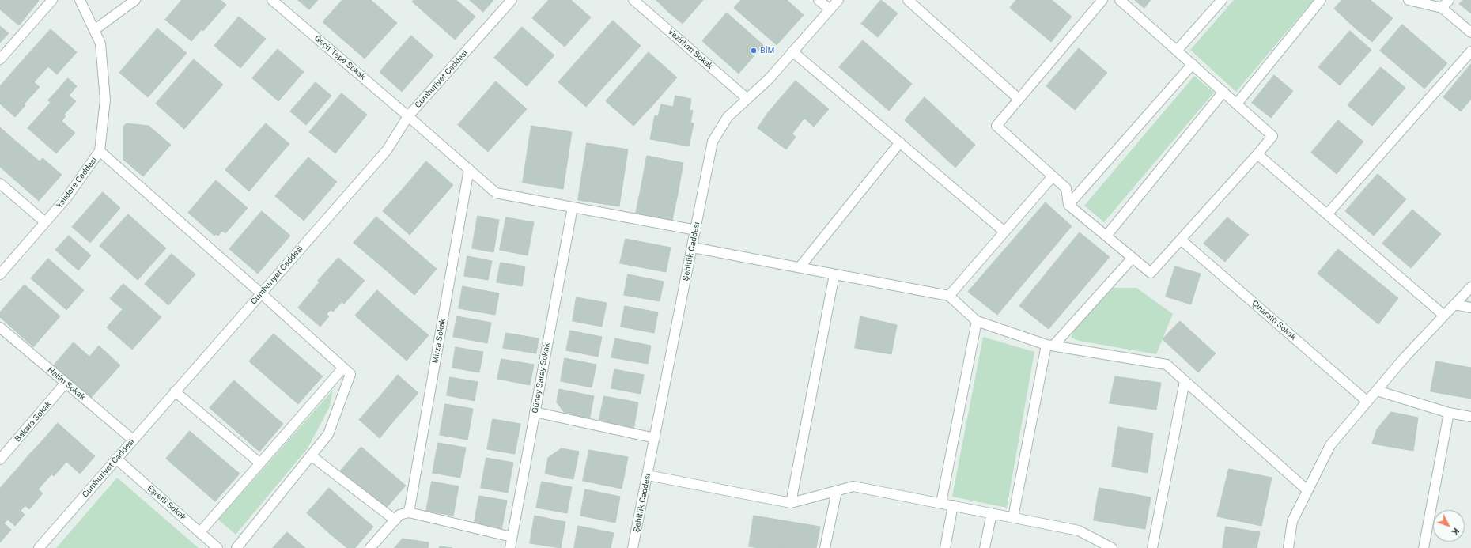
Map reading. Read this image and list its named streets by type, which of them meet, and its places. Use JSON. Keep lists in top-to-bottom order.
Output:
{
  "streets": {
    "street": [
      "Vezirhan Sokak",
      "Geçit Tepe Sokak",
      "Cumhuriyet Caddesi",
      "Yalıdere Caddesi",
      "Şehitlik Caddesi",
      "Çınaraltı Sokak",
      "Mirza Sokak",
      "Güney Saray Sokak",
      "Halim Sokak",
      "Bakara Sokak",
      "Eşrefli Sokak"
    ]
  },
  "crossings": [
    ["Vezirhan Sokak", "Şehitlik Caddesi"],
    ["Geçit Tepe Sokak", "Cumhuriyet Caddesi"],
    ["Geçit Tepe Sokak", "Şehitlik Caddesi"],
    ["Geçit Tepe Sokak", "Mirza Sokak"],
    ["Geçit Tepe Sokak", "Güney Saray Sokak"],
    ["Cumhuriyet Caddesi", "Halim Sokak"],
    ["Cumhuriyet Caddesi", "Eşrefli Sokak"],
    ["Halim Sokak", "Bakara Sokak"]
  ],
  "places": ["BİM"],
  "north": "bottom right"
}
